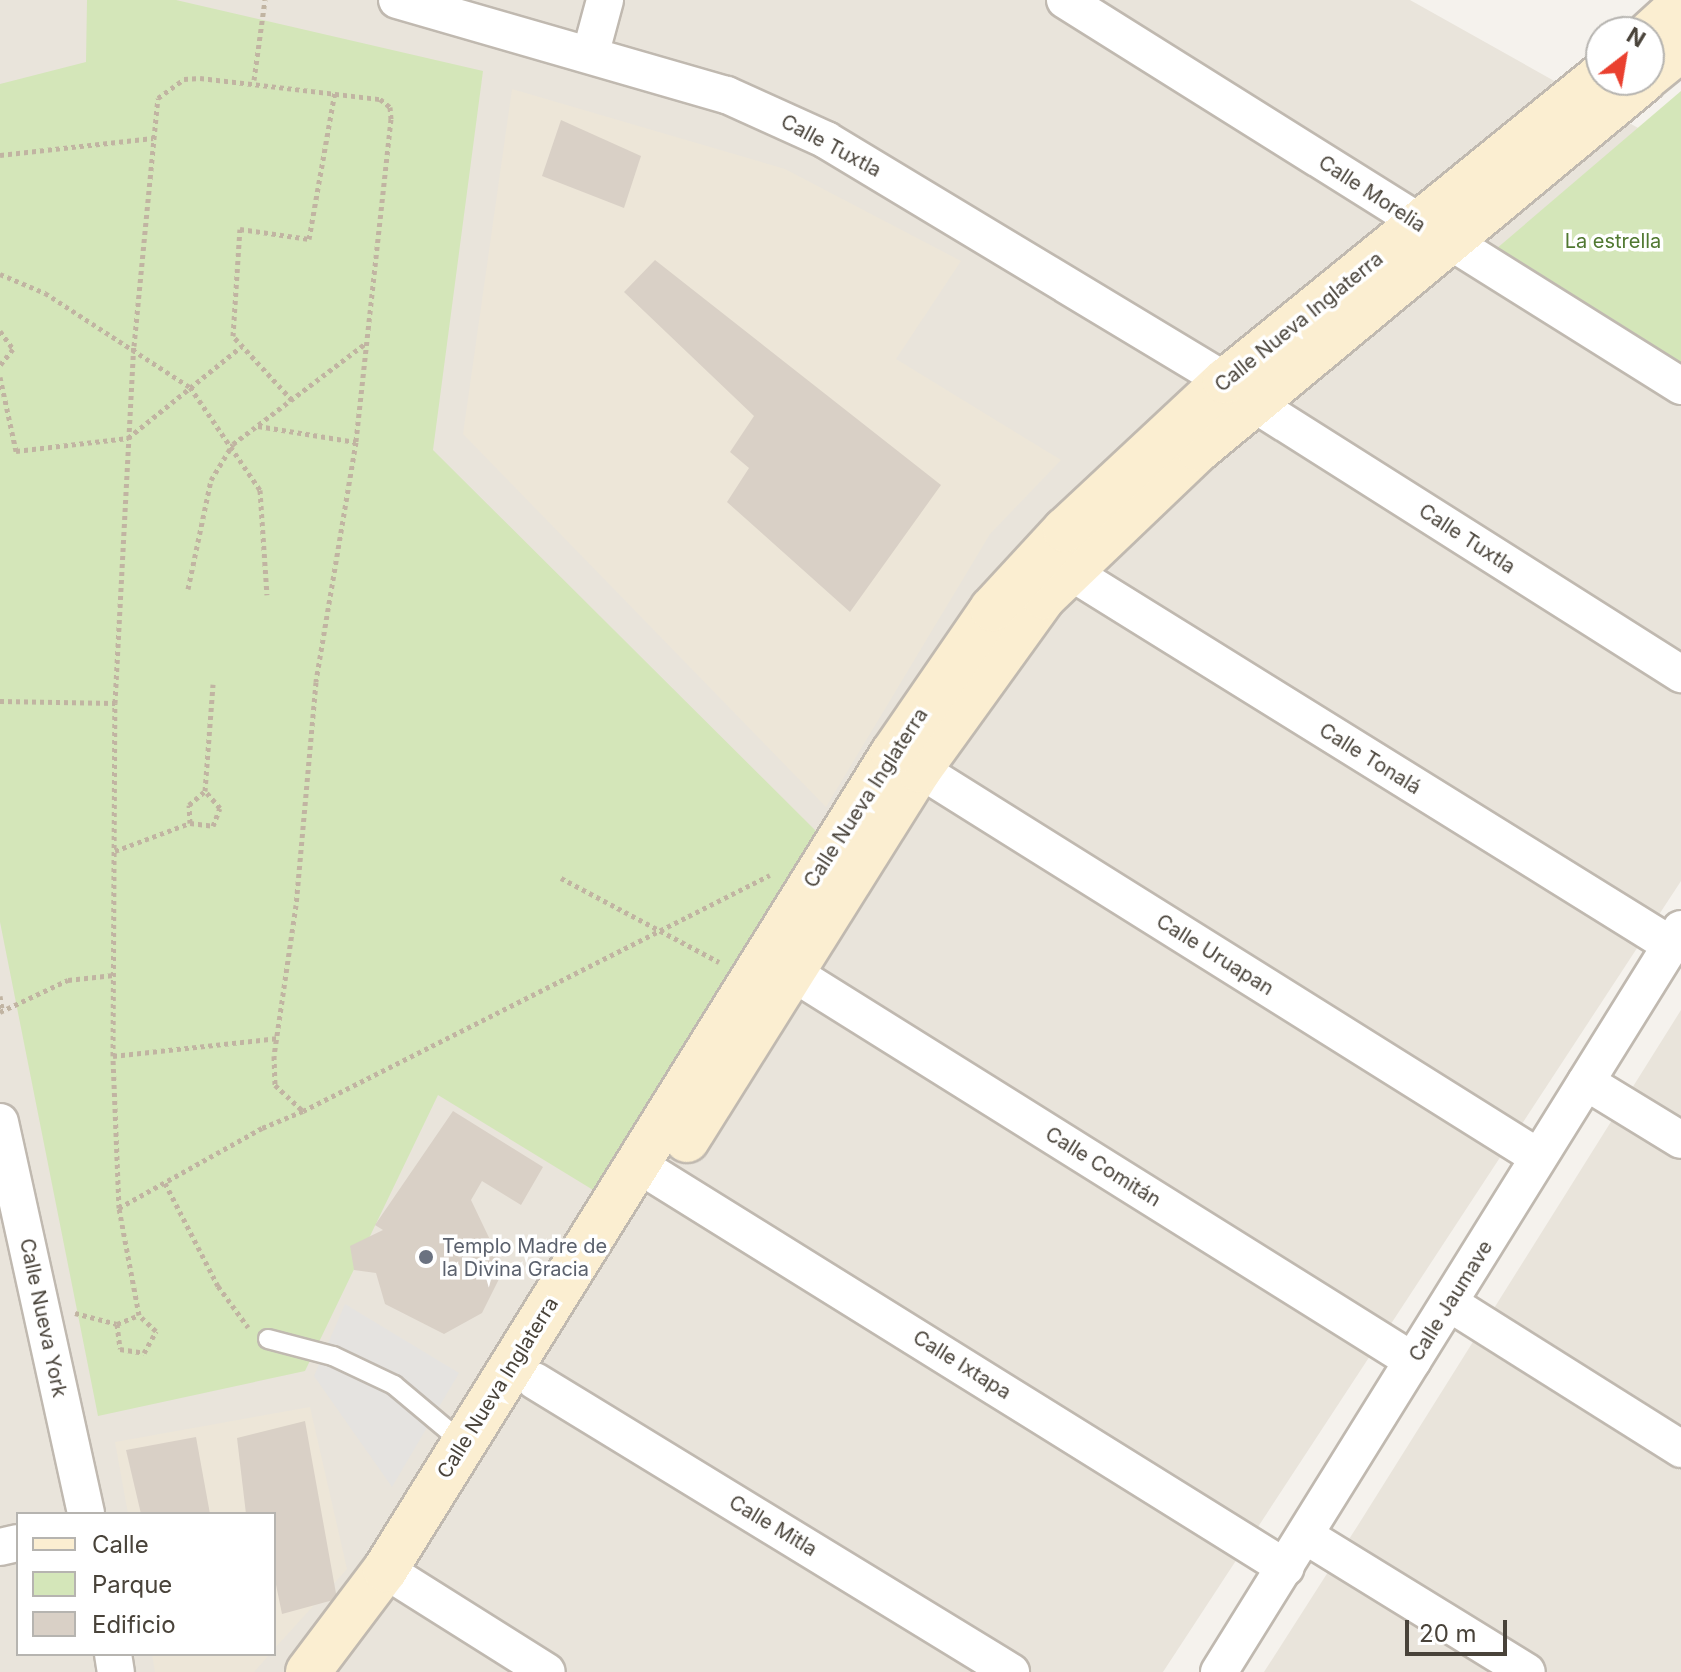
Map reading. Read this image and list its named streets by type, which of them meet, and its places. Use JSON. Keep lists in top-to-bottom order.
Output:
{
  "streets": {
    "street": [
      "Calle Tuxtla",
      "Calle Morelia",
      "Calle Nueva Inglaterra",
      "Calle Tonalá",
      "Calle Uruapan",
      "Calle Comitán",
      "Calle Jaumave",
      "Calle Nueva York",
      "Calle Ixtapa",
      "Calle Mitla"
    ]
  },
  "crossings": [
    ["Calle Tuxtla", "Calle Nueva Inglaterra"],
    ["Calle Morelia", "Calle Nueva Inglaterra"],
    ["Calle Nueva Inglaterra", "Calle Tonalá"],
    ["Calle Nueva Inglaterra", "Calle Uruapan"],
    ["Calle Nueva Inglaterra", "Calle Comitán"],
    ["Calle Nueva Inglaterra", "Calle Ixtapa"],
    ["Calle Nueva Inglaterra", "Calle Mitla"],
    ["Calle Tonalá", "Calle Jaumave"],
    ["Calle Uruapan", "Calle Jaumave"],
    ["Calle Comitán", "Calle Jaumave"],
    ["Calle Jaumave", "Calle Ixtapa"]
  ],
  "parks": ["La estrella"],
  "places": ["Templo Madre de la Divina Gracia"],
  "legend": ["Calle", "Parque", "Edificio"],
  "scale_bar": "20 m",
  "north": "top right"
}
